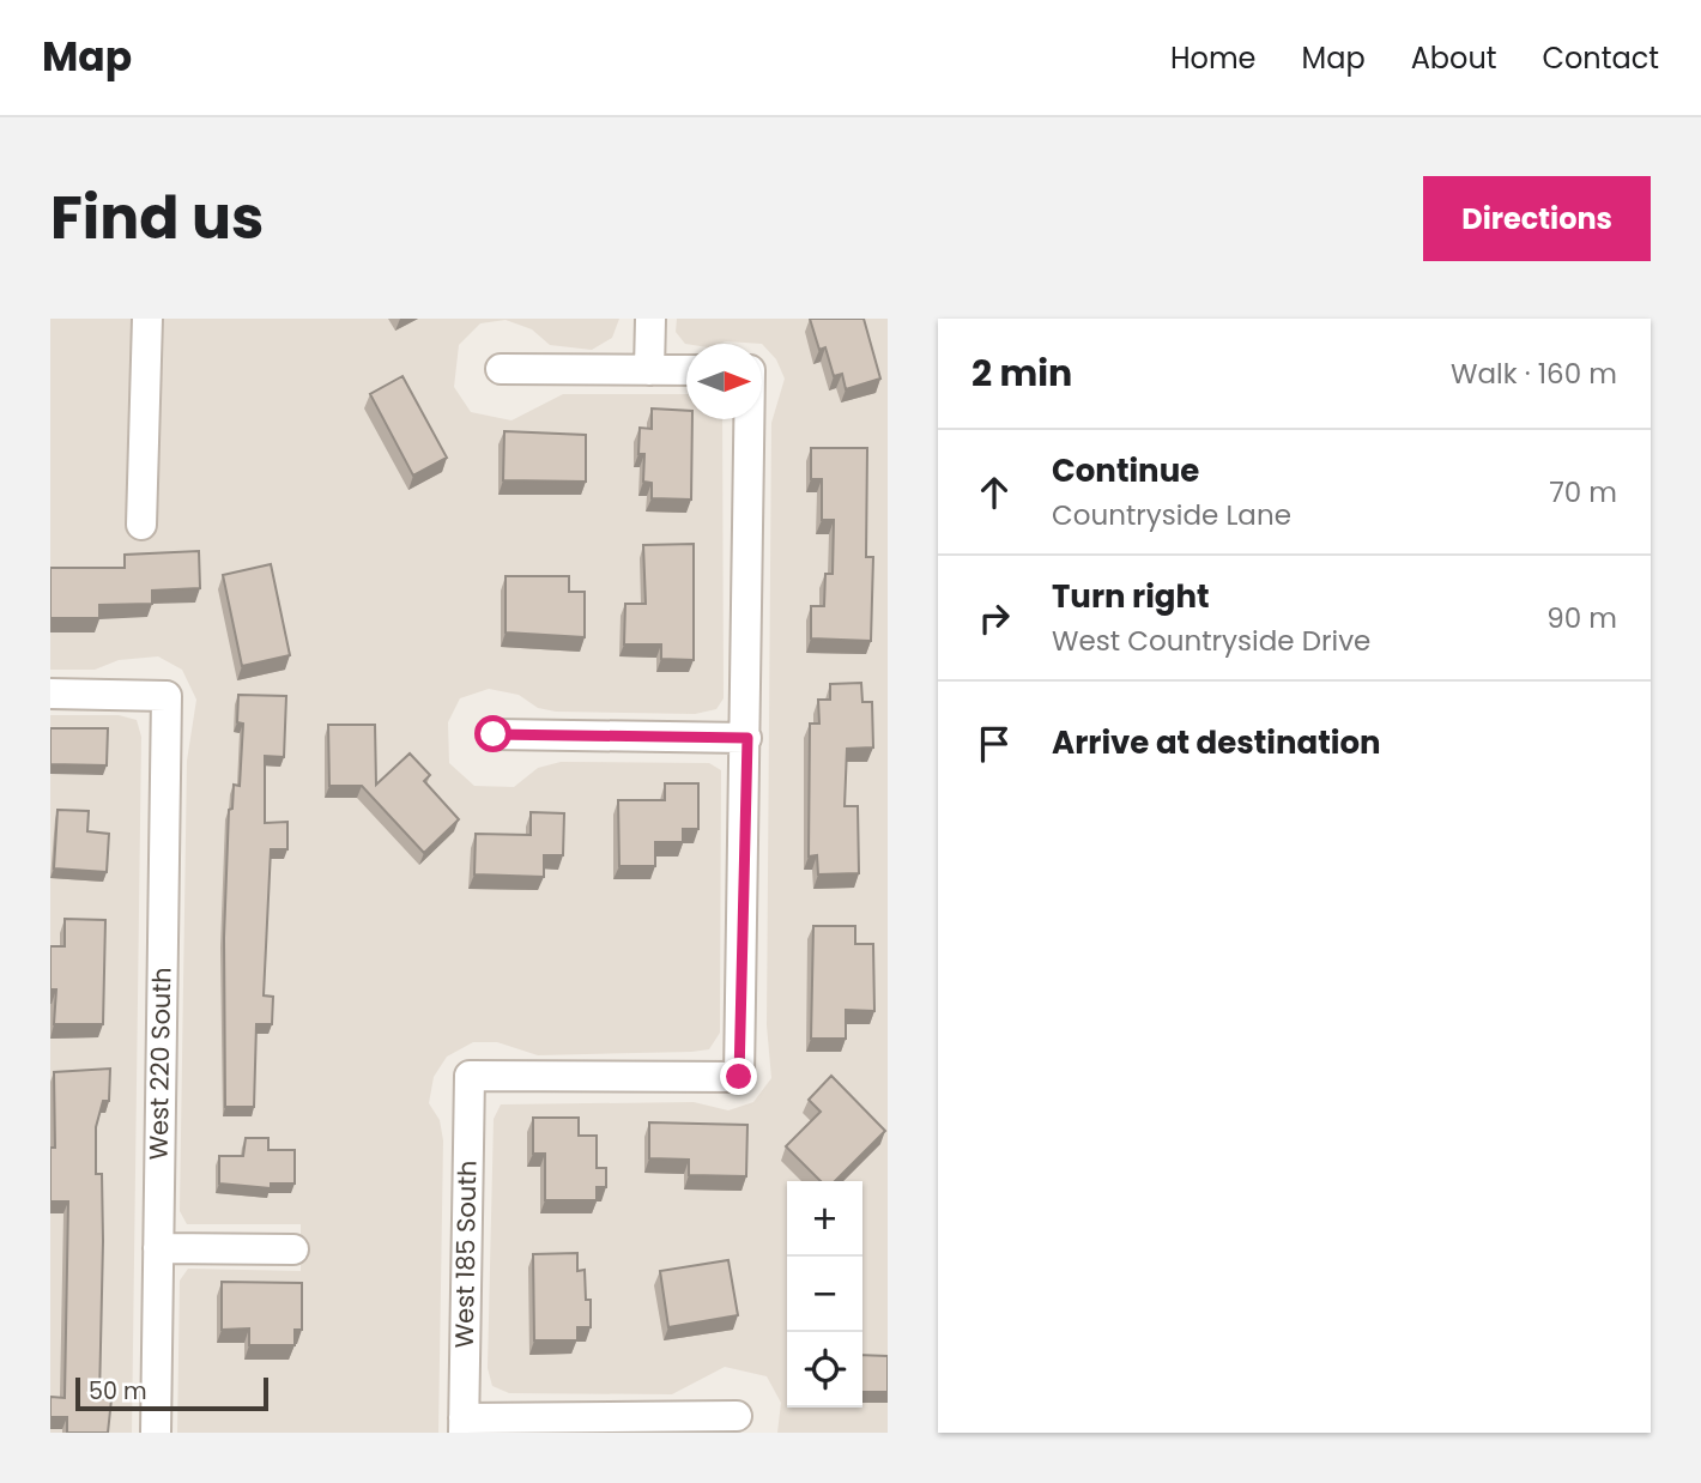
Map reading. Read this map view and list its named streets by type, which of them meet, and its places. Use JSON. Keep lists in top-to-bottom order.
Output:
{
  "streets": {
    "street": ["West 220 South", "West 185 South"]
  },
  "scale_bar": "50 m",
  "north": "right",
  "page": {
    "header": "Map",
    "nav": [
      "Home",
      "Map",
      "About",
      "Contact"
    ],
    "title": "Find us",
    "buttons": "Directions",
    "heading": ["2 min", "Walk · 160 m"],
    "list": [
      ["Continue", "Countryside Lane", "70 m"],
      ["Turn right", "West Countryside Drive", "90 m"],
      "Arrive at destination"
    ],
    "map_buttons": ["+", "−"],
    "scale": "50 m"
  }
}
